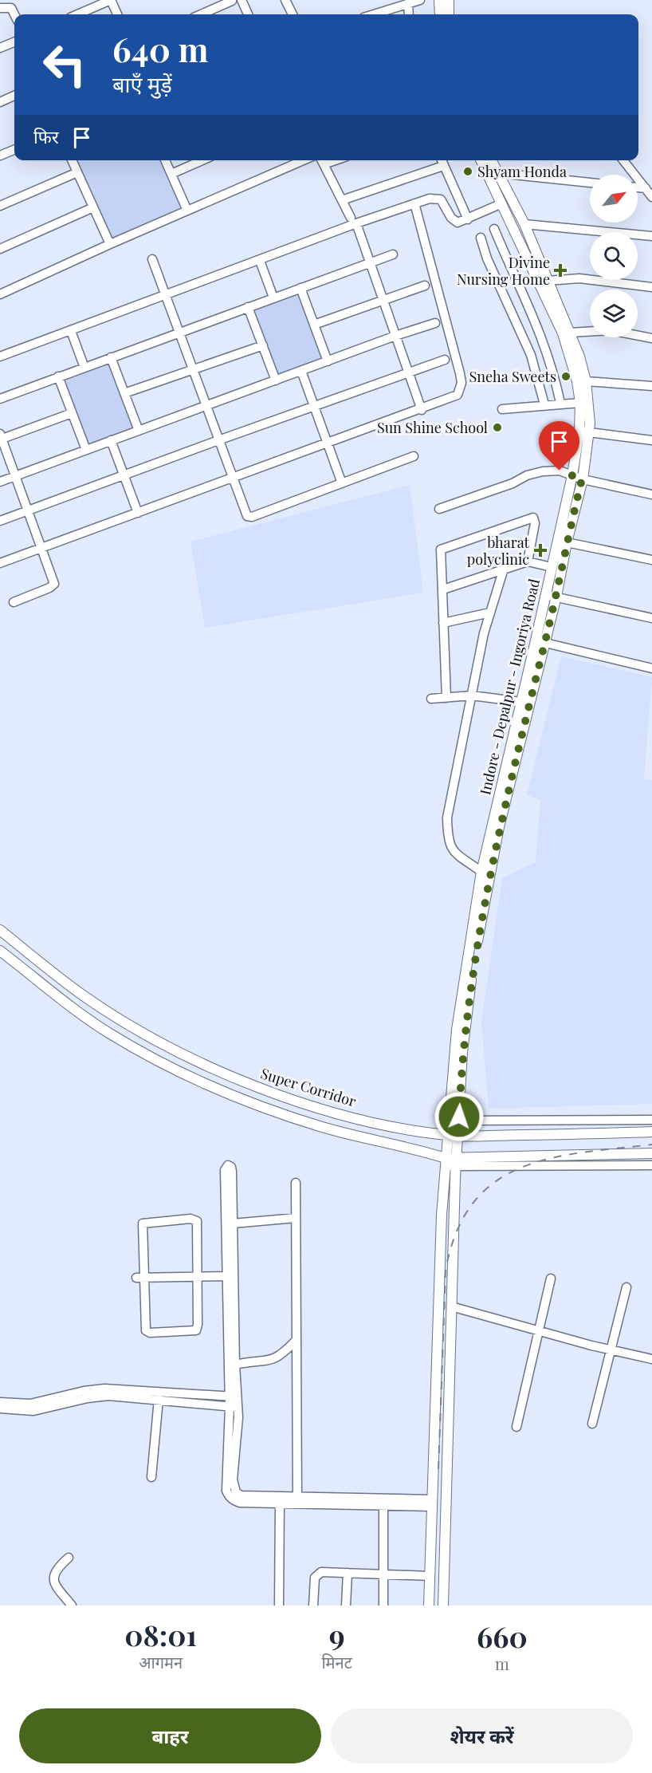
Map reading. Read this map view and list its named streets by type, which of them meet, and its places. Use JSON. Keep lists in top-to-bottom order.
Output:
{
  "streets": {
    "main road": ["Indore - Depalpur - Ingoriya Road", "Super Corridor"]
  },
  "crossings": [
    ["Indore - Depalpur - Ingoriya Road", "Super Corridor"]
  ],
  "places": {
    "other": ["Shyam Honda", "Sneha Sweets", "Sun Shine School"],
    "health": ["Divine Nursing Home", "bharat polyclinic"]
  },
  "north": "top right",
  "page": {
    "turn": ["640 m", "बाएँ मुड़ें"],
    "then": "फिर",
    "eta": [
      "08:01",
      "आगमन",
      "9",
      "मिनट",
      "660",
      "m"
    ],
    "buttons": ["बाहर", "शेयर करें"]
  }
}
